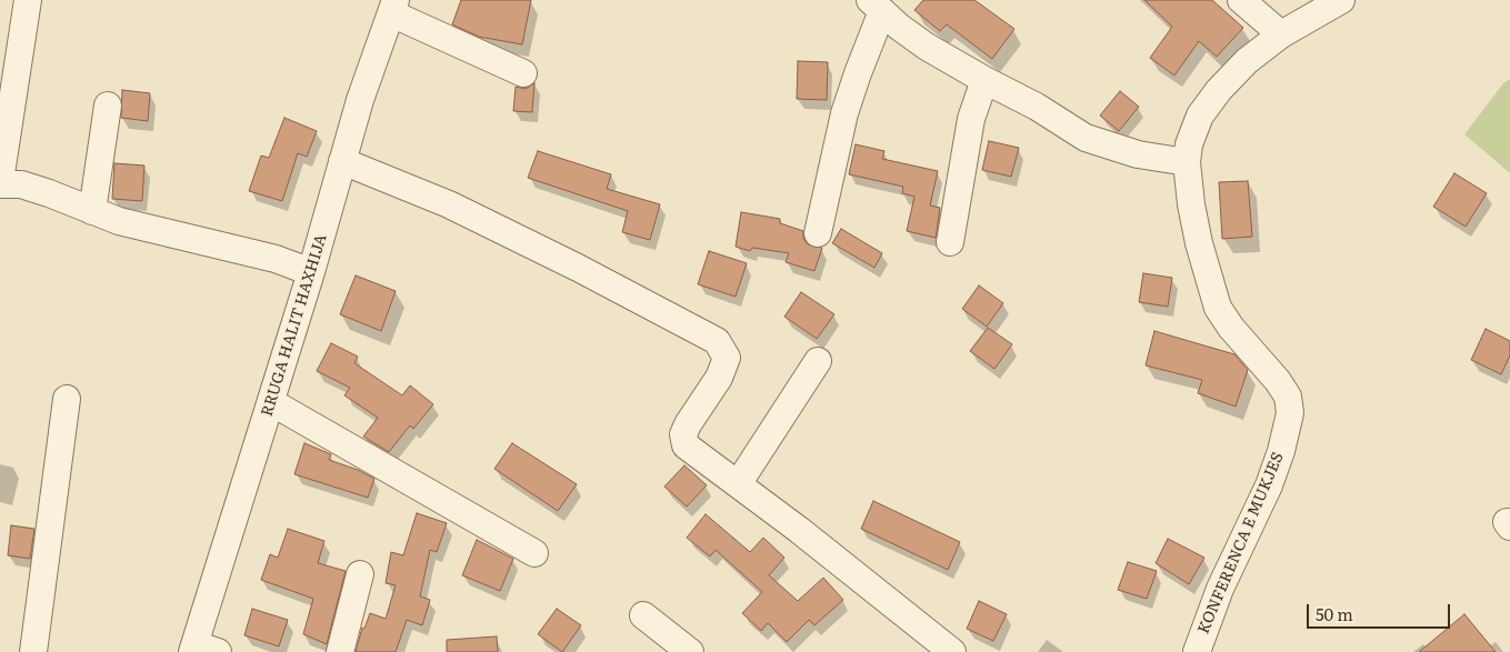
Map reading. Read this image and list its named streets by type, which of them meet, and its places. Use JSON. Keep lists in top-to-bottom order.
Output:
{
  "streets": {
    "street": ["RRUGA HALIT HAXHIJA", "KONFERENCA E MUKJES"]
  },
  "scale_bar": "50 m"
}
